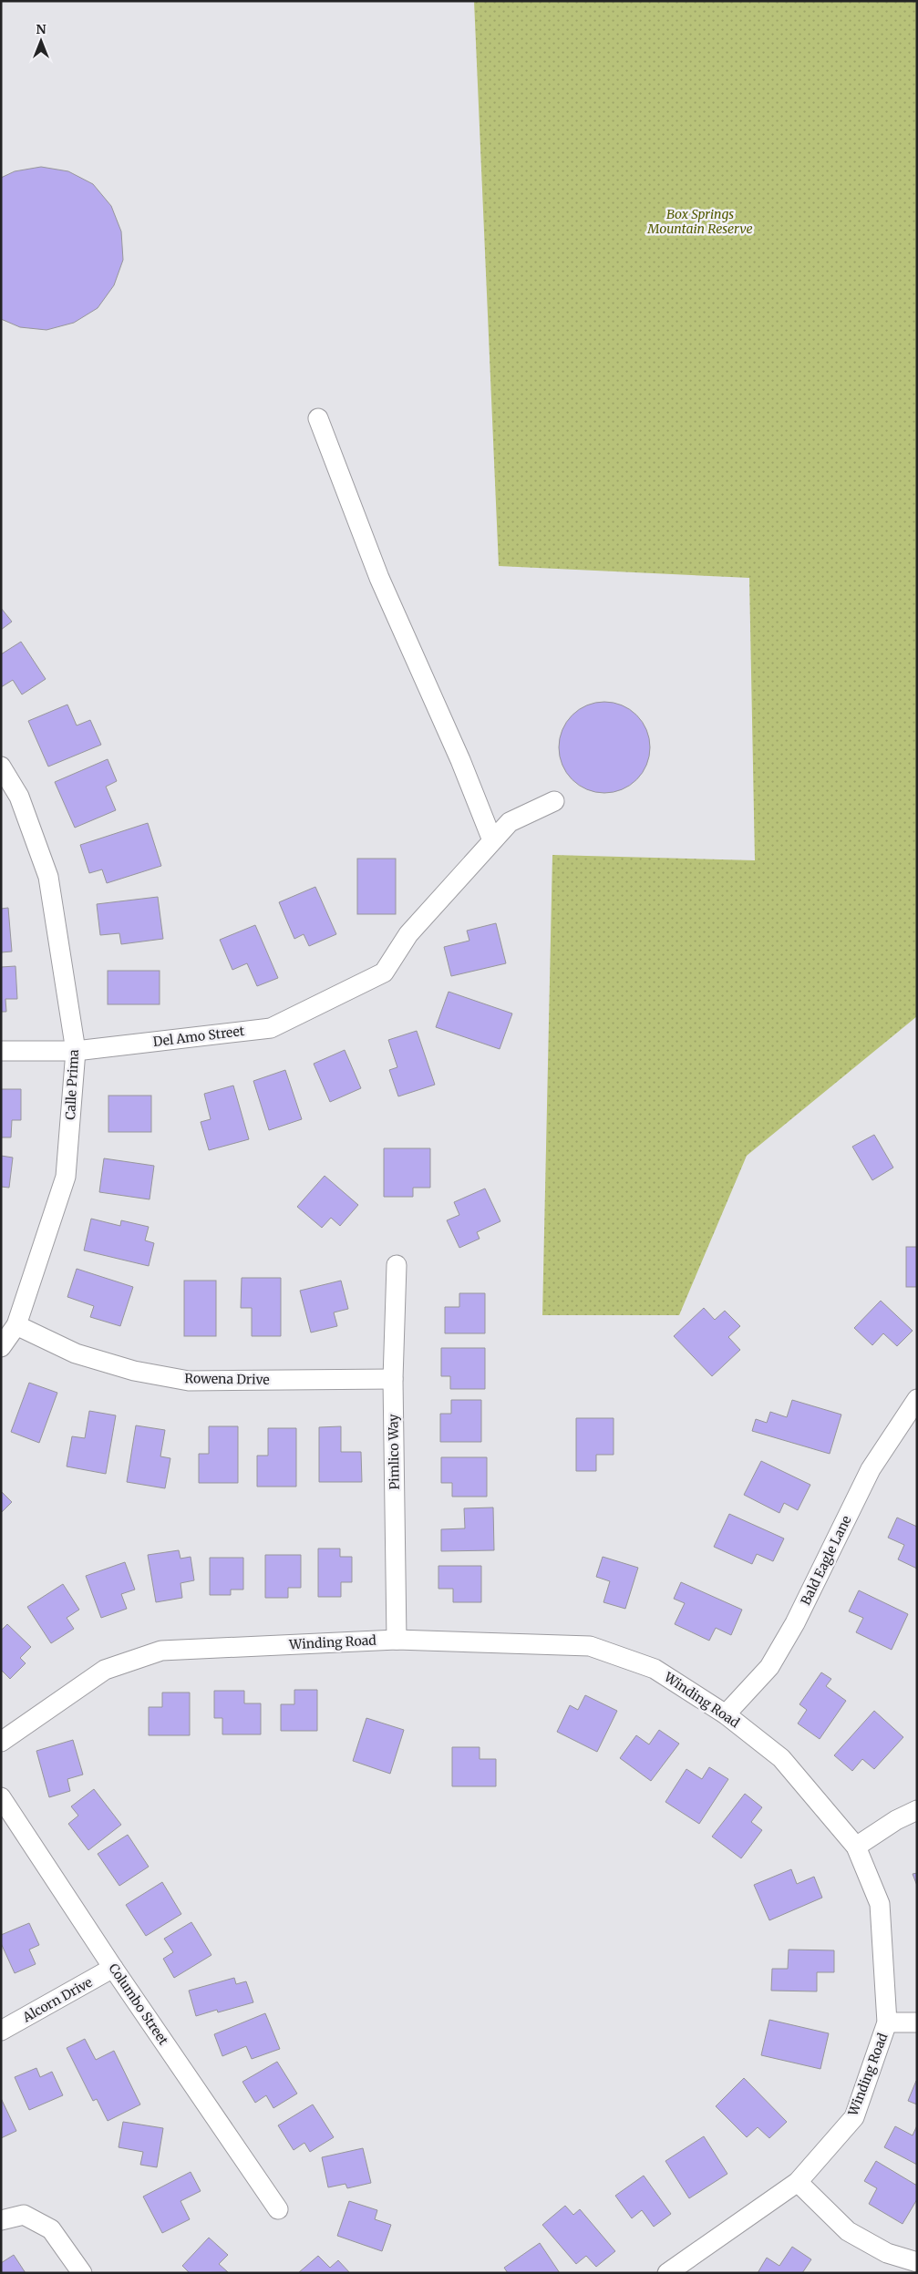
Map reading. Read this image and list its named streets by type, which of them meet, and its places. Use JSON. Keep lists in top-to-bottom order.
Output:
{
  "streets": {
    "street": [
      "Del Amo Street",
      "Calle Prima",
      "Rowena Drive",
      "Pimlico Way",
      "Bald Eagle Lane",
      "Winding Road",
      "Alcorn Drive",
      "Columbo Street"
    ]
  },
  "crossings": [
    ["Del Amo Street", "Calle Prima"],
    ["Calle Prima", "Rowena Drive"],
    ["Rowena Drive", "Pimlico Way"],
    ["Pimlico Way", "Winding Road"],
    ["Bald Eagle Lane", "Winding Road"],
    ["Alcorn Drive", "Columbo Street"]
  ],
  "parks": ["Box Springs Mountain Reserve"],
  "north": "top"
}
